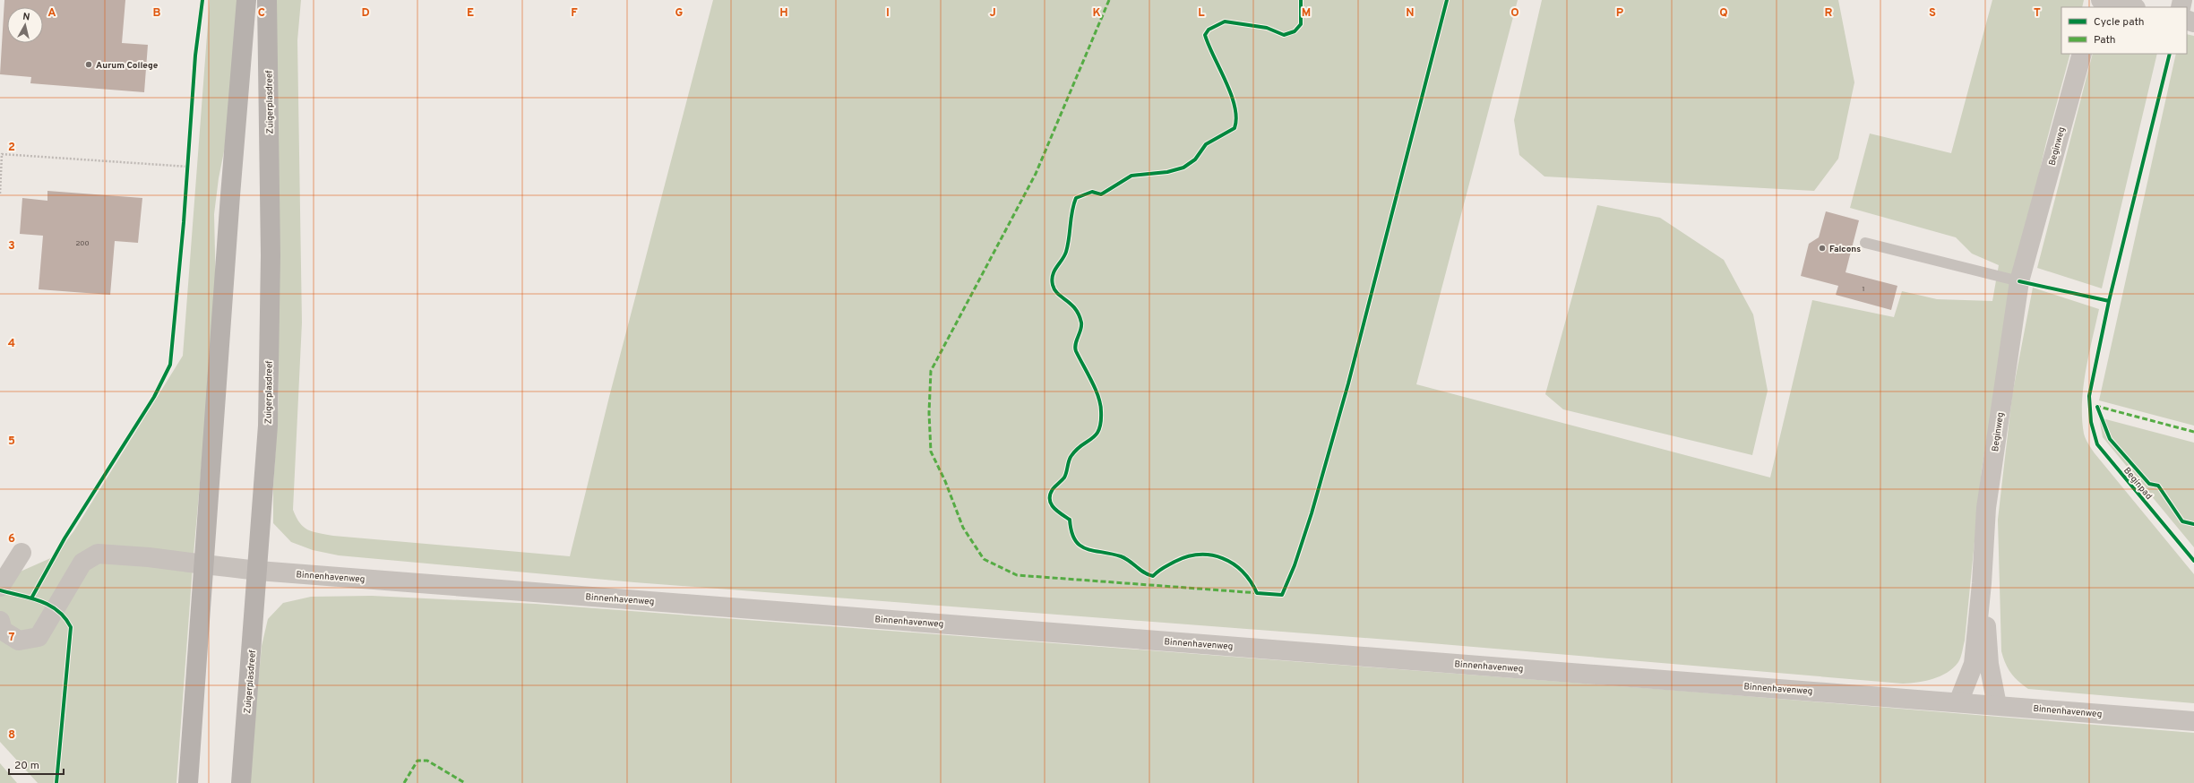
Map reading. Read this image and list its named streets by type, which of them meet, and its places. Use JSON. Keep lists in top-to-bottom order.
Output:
{
  "streets": {
    "main road": ["Zuigerplasdreef"],
    "street": ["Beginweg", "Binnenhavenweg"],
    "cycle path": ["Beginpad"]
  },
  "crossings": [
    ["Zuigerplasdreef", "Binnenhavenweg"],
    ["Beginweg", "Binnenhavenweg"]
  ],
  "places": ["Aurum College", "Falcons"],
  "house_numbers": ["200", "1"],
  "legend": ["Cycle path", "Path"],
  "scale_bar": "20 m",
  "north": "top",
  "grid": {
    "columns": [
      "A",
      "B",
      "C",
      "D",
      "E",
      "F",
      "G",
      "H",
      "I",
      "J",
      "K",
      "L",
      "M",
      "N",
      "O",
      "P",
      "Q",
      "R",
      "S",
      "T"
    ],
    "rows": [
      "2",
      "3",
      "4",
      "5",
      "6",
      "7",
      "8"
    ]
  }
}
